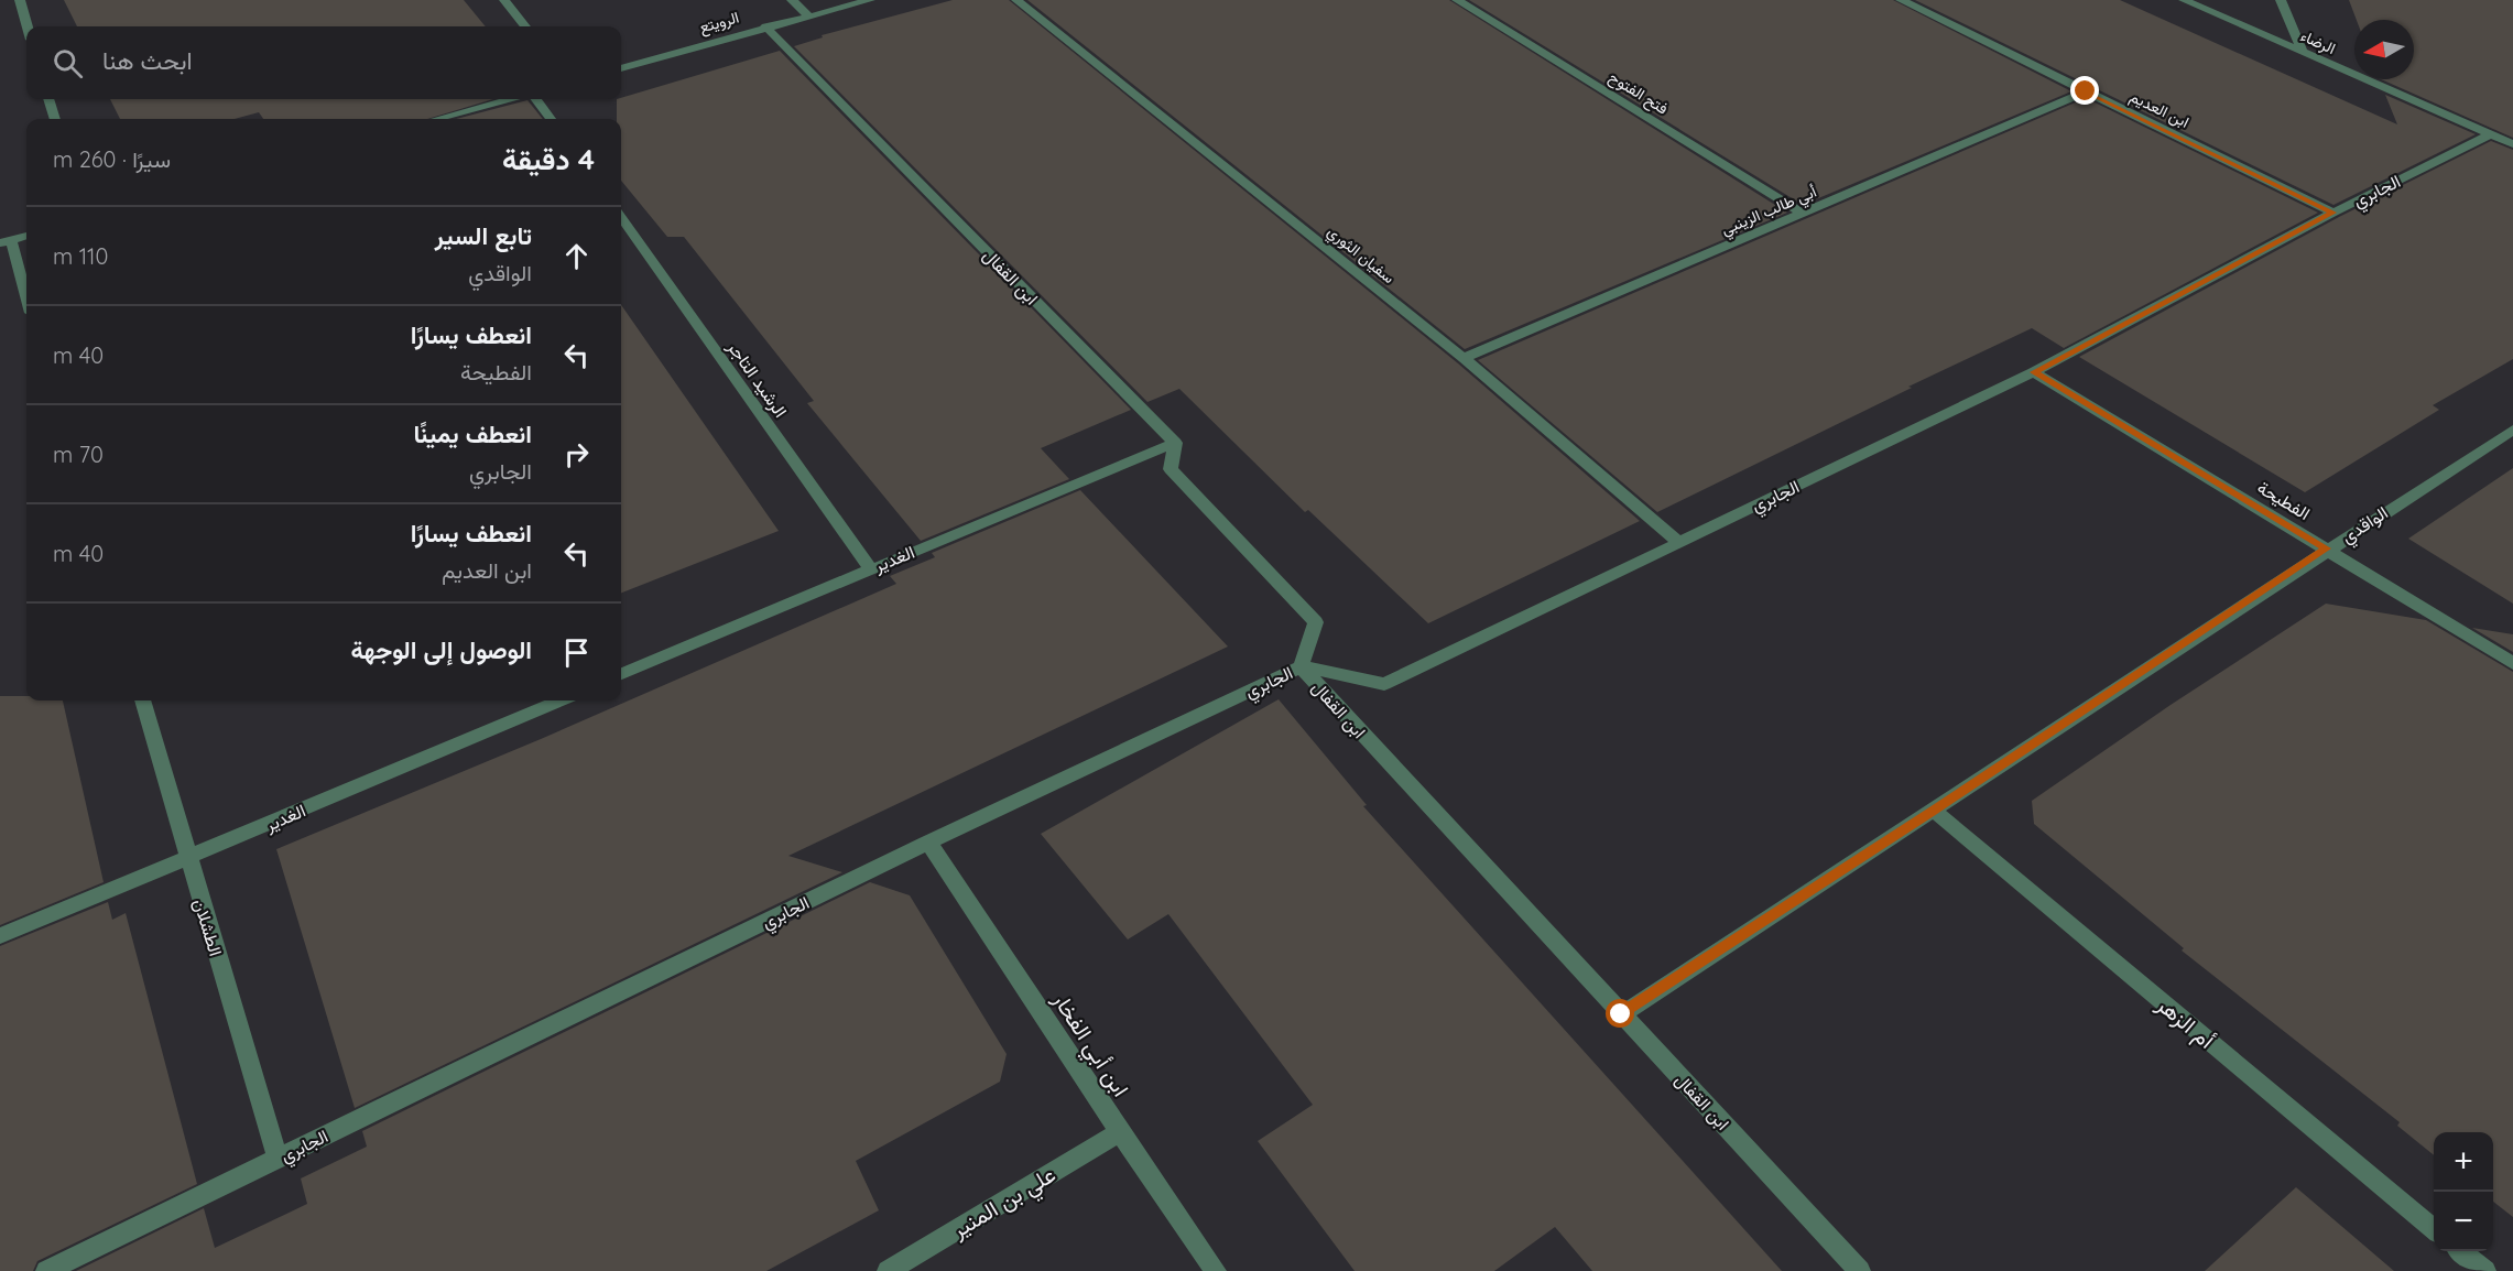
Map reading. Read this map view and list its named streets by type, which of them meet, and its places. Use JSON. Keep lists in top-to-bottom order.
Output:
{
  "streets": {
    "street": [
      "الرويتع",
      "الرضاء",
      "فتح الفتوح",
      "ابن العديم",
      "الجابري",
      "أبي طالب الزينبي",
      "سفيان الثوري",
      "ابن القفال",
      "الرشيد التاجر",
      "الفطيحة",
      "الواقدي",
      "الغدير",
      "الطشلان",
      "أم الزهر",
      "ابن أبي الفخار",
      "علي بن المنير"
    ]
  },
  "crossings": [
    ["الرويتع", "ابن القفال"],
    ["الرضاء", "الجابري"],
    ["فتح الفتوح", "أبي طالب الزينبي"],
    ["ابن العديم", "الجابري"],
    ["ابن العديم", "أبي طالب الزينبي"],
    ["الجابري", "سفيان الثوري"],
    ["الجابري", "ابن القفال"],
    ["الجابري", "الفطيحة"],
    ["الجابري", "الطشلان"],
    ["الجابري", "ابن أبي الفخار"],
    ["أبي طالب الزينبي", "سفيان الثوري"],
    ["ابن القفال", "الواقدي"],
    ["ابن القفال", "الغدير"],
    ["الرشيد التاجر", "الغدير"],
    ["الفطيحة", "الواقدي"],
    ["الواقدي", "أم الزهر"],
    ["الغدير", "الطشلان"],
    ["ابن أبي الفخار", "علي بن المنير"]
  ],
  "north": "left",
  "page": {
    "search": "ابحث هنا",
    "heading": ["4 دقيقة", "سيرًا · 260 m"],
    "list": [
      ["تابع السير", "الواقدي", "110 m"],
      ["انعطف يسارًا", "الفطيحة", "40 m"],
      ["انعطف يمينًا", "الجابري", "70 m"],
      ["انعطف يسارًا", "ابن العديم", "40 m"],
      "الوصول إلى الوجهة"
    ],
    "map_buttons": ["+", "−"]
  }
}
